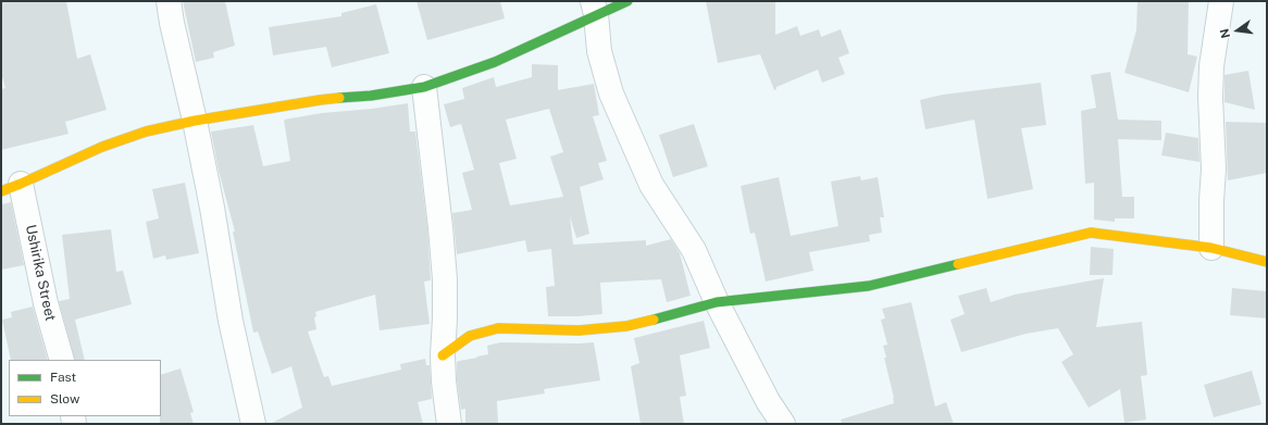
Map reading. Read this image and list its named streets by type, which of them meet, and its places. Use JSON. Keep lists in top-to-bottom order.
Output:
{
  "streets": {
    "street": ["Ushirika Street"]
  },
  "legend": ["Fast", "Slow"],
  "north": "left"
}
